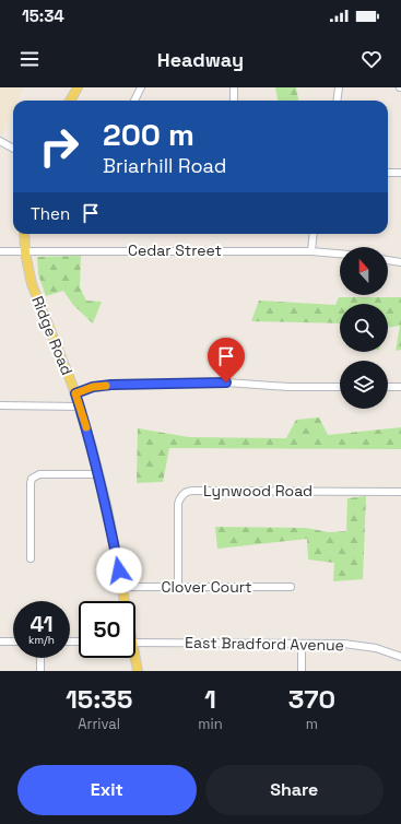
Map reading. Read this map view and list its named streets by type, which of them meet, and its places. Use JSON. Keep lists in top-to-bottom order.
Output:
{
  "streets": {
    "main road": ["Ridge Road"],
    "street": [
      "Cedar Street",
      "Lynwood Road",
      "Clover Court",
      "East Bradford Avenue"
    ]
  },
  "crossings": [
    ["Cedar Street", "Ridge Road"],
    ["Ridge Road", "Clover Court"],
    ["Lynwood Road", "Clover Court"]
  ],
  "north": "top",
  "page": {
    "status": "15:34",
    "header": "Headway",
    "turn": ["200 m", "Briarhill Road"],
    "then": "Then",
    "speed": "41 km/h",
    "limit": "50",
    "eta": [
      "15:35",
      "Arrival",
      "1",
      "min",
      "370",
      "m"
    ],
    "buttons": ["Exit", "Share"]
  }
}
